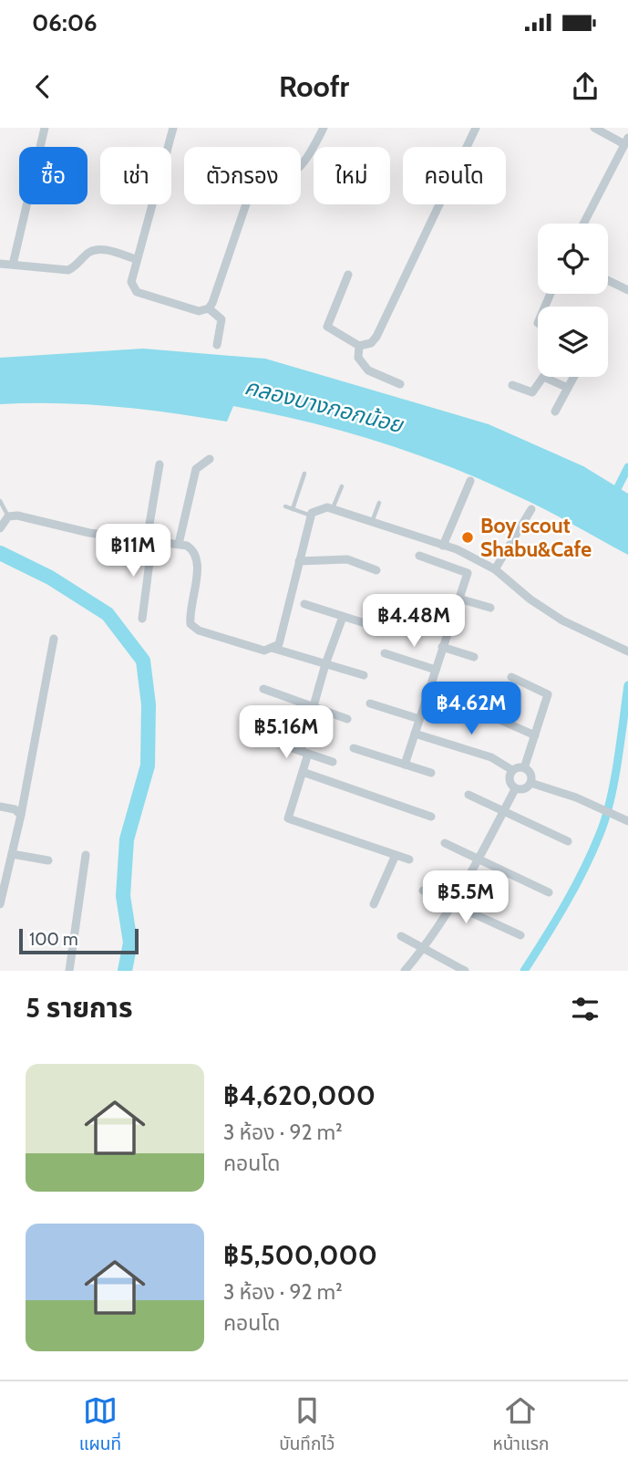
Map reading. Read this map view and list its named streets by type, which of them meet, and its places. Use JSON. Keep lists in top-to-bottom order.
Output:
{
  "water": ["คลองบางกอกน้อย"],
  "places": ["Boy scout Shabu&Cafe"],
  "scale_bar": "100 m",
  "page": {
    "status": "06:06",
    "header": "Roofr",
    "chip": [
      "ซื้อ",
      "เช่า",
      "ตัวกรอง",
      "ใหม่",
      "คอนโด"
    ],
    "price": [
      "฿11M",
      "฿4.48M",
      "฿4.62M",
      "฿5.16M",
      "฿5.5M"
    ],
    "scale": "100 m",
    "heading": "5 รายการ",
    "list": [
      {
        "name": "฿4,620,000",
        "note": "3 ห้อง · 92 m² · คอนโด"
      },
      {
        "name": "฿5,500,000",
        "note": "3 ห้อง · 92 m² · คอนโด"
      }
    ],
    "tabs": ["แผนที่", "บันทึกไว้", "หน้าแรก"]
  }
}
